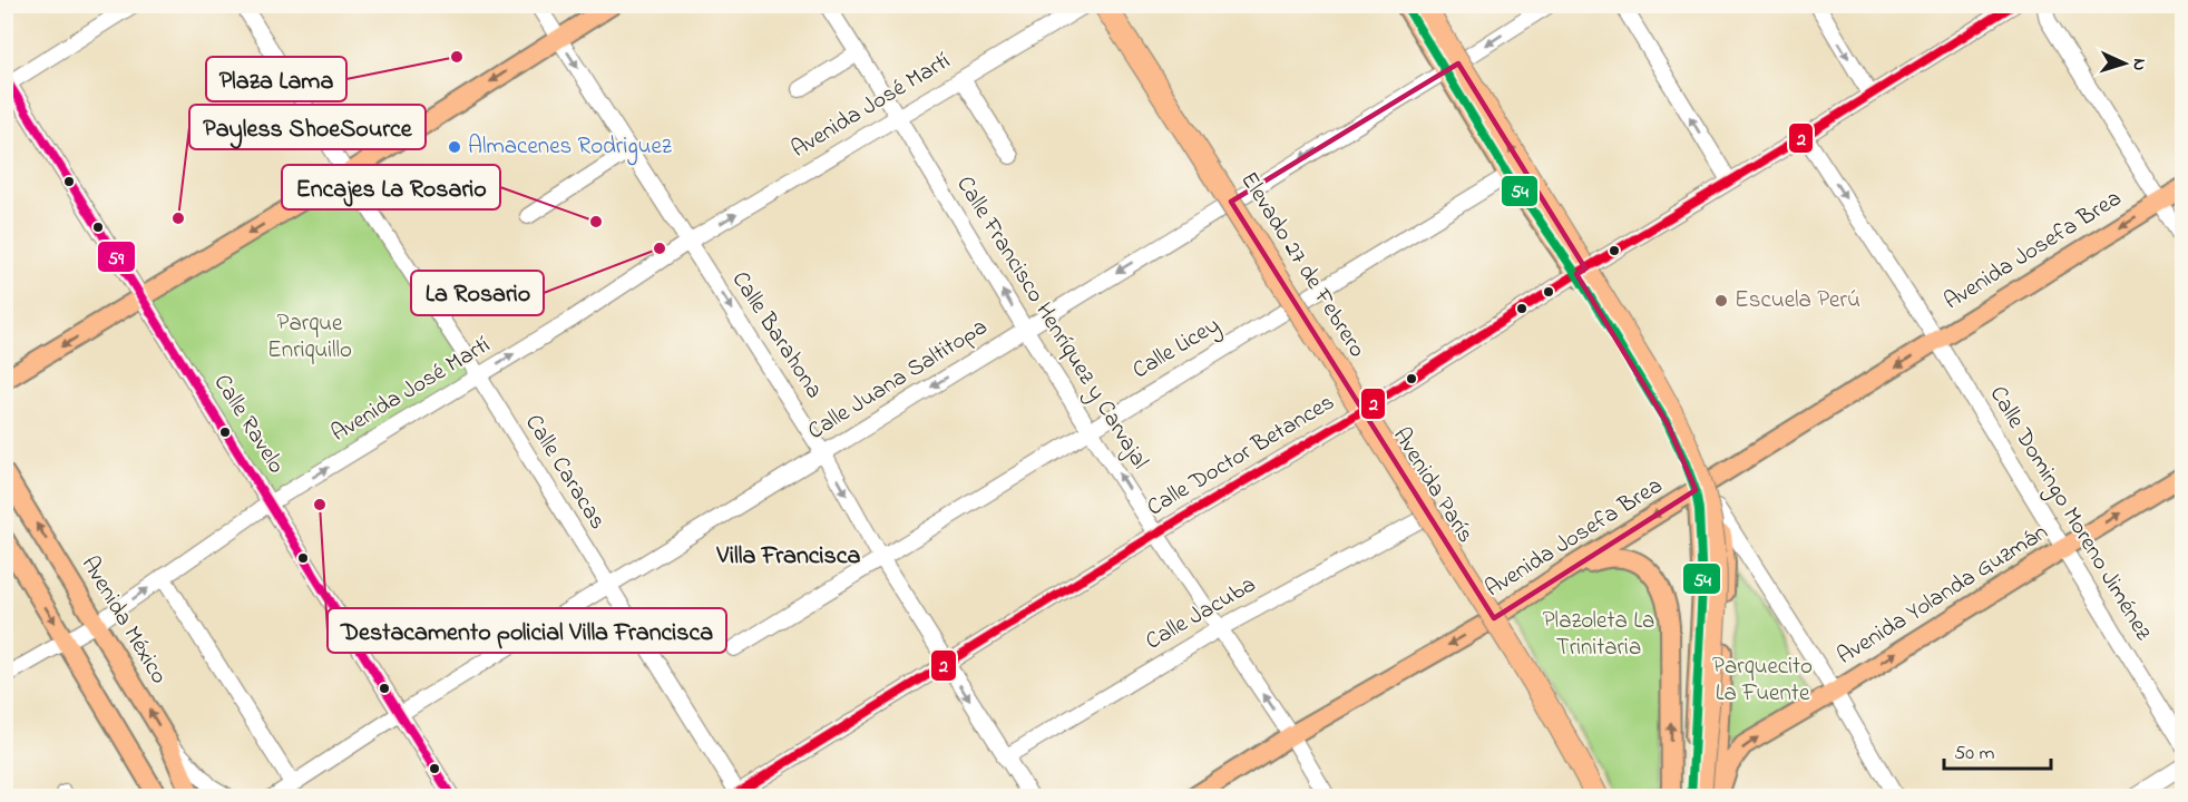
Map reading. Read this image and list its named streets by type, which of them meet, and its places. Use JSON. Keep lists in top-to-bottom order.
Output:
{
  "streets": {
    "highway": ["Elevado 27 de Febrero"],
    "main road": [
      "Avenida Josefa Brea",
      "Avenida París",
      "Avenida Yolanda Guzmán",
      "Avenida México"
    ],
    "street": [
      "Avenida José Martí",
      "Calle Francisco Henríquez y Carvajal",
      "Calle Barahona",
      "Calle Licey",
      "Calle Juana Saltitopa",
      "Calle Ravelo",
      "Calle Doctor Betances",
      "Calle Caracas",
      "Calle Domingo Moreno Jiménez",
      "Calle Jacuba"
    ]
  },
  "crossings": [
    ["Avenida José Martí", "Calle Francisco Henríquez y Carvajal"],
    ["Avenida José Martí", "Calle Barahona"],
    ["Avenida José Martí", "Calle Ravelo"],
    ["Avenida José Martí", "Calle Caracas"],
    ["Avenida José Martí", "Avenida México"],
    ["Avenida Josefa Brea", "Calle Francisco Henríquez y Carvajal"],
    ["Avenida Josefa Brea", "Avenida París"],
    ["Avenida Josefa Brea", "Calle Domingo Moreno Jiménez"],
    ["Calle Francisco Henríquez y Carvajal", "Calle Licey"],
    ["Calle Francisco Henríquez y Carvajal", "Calle Juana Saltitopa"],
    ["Calle Francisco Henríquez y Carvajal", "Calle Doctor Betances"],
    ["Calle Francisco Henríquez y Carvajal", "Calle Jacuba"],
    ["Calle Barahona", "Calle Licey"],
    ["Calle Barahona", "Calle Juana Saltitopa"],
    ["Calle Barahona", "Calle Doctor Betances"],
    ["Calle Barahona", "Calle Jacuba"],
    ["Calle Licey", "Avenida París"],
    ["Calle Juana Saltitopa", "Calle Ravelo"],
    ["Calle Juana Saltitopa", "Calle Caracas"],
    ["Calle Juana Saltitopa", "Avenida París"],
    ["Calle Doctor Betances", "Calle Caracas"],
    ["Calle Doctor Betances", "Avenida París"],
    ["Calle Doctor Betances", "Calle Domingo Moreno Jiménez"],
    ["Avenida París", "Calle Jacuba"],
    ["Calle Domingo Moreno Jiménez", "Avenida Yolanda Guzmán"]
  ],
  "one_way": [
    "Avenida José Martí",
    "Avenida Josefa Brea",
    "Calle Francisco Henríquez y Carvajal",
    "Calle Barahona",
    "Calle Juana Saltitopa",
    "Avenida Yolanda Guzmán"
  ],
  "districts": ["Villa Francisca"],
  "parks": ["Parque Enriquillo", "Plazoleta La Trinitaria", "Parquecito La Fuente"],
  "places": [
    "Plaza Lama",
    "Almacenes Rodriguez",
    "Payless ShoeSource",
    "Encajes La Rosario",
    "La Rosario",
    "Escuela Perú",
    "Destacamento policial Villa Francisca"
  ],
  "lines": ["transit line 2", "transit line 54", "transit line 59"],
  "scale_bar": "50 m",
  "north": "right"
}
